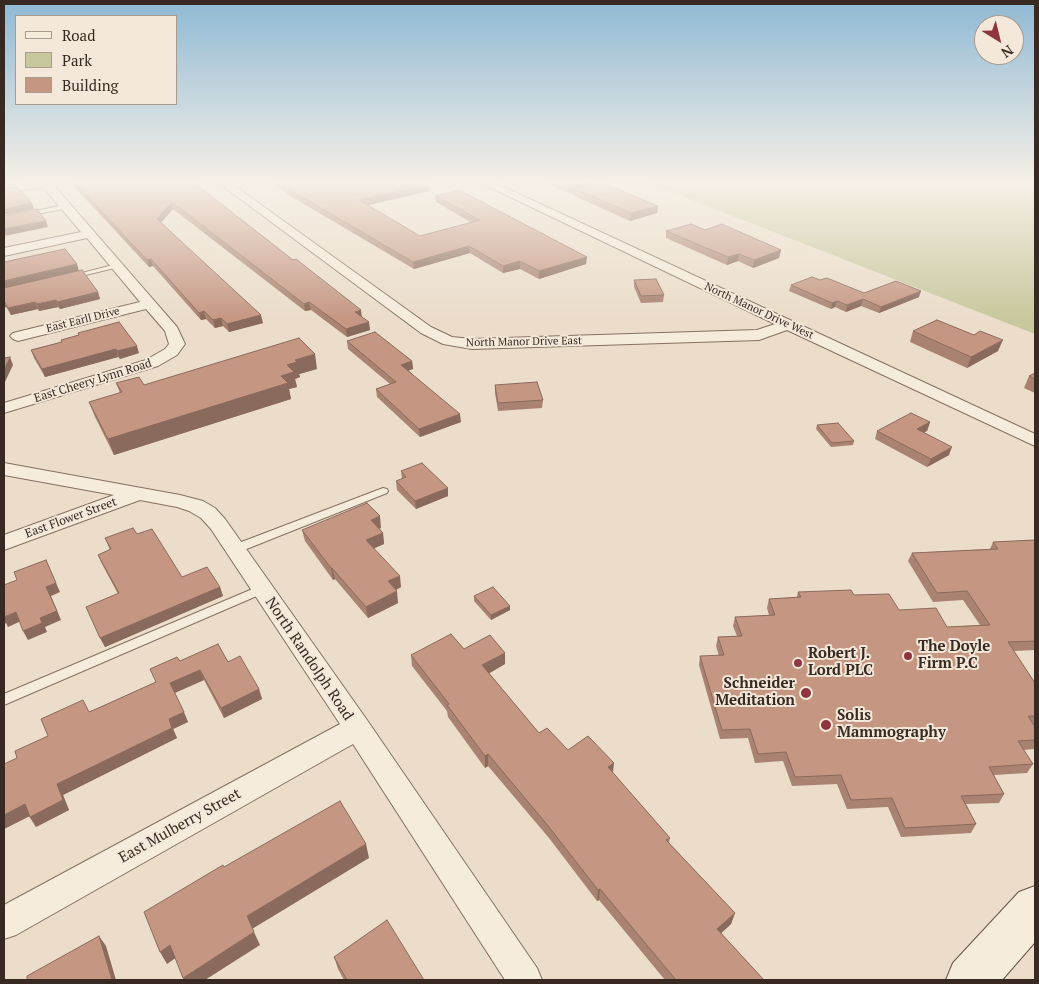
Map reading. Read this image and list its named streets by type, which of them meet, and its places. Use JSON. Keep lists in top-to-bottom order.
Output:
{
  "streets": {
    "street": [
      "North Manor Drive West",
      "East Earll Drive",
      "North Manor Drive East",
      "East Cheery Lynn Road",
      "East Flower Street",
      "North Randolph Road",
      "East Mulberry Street"
    ]
  },
  "crossings": [
    ["North Manor Drive West", "North Manor Drive East"],
    ["East Earll Drive", "East Cheery Lynn Road"],
    ["East Flower Street", "North Randolph Road"],
    ["North Randolph Road", "East Mulberry Street"]
  ],
  "places": [
    "The Doyle Firm P.C",
    "Robert J. Lord PLC",
    "Schneider Meditation",
    "Solis Mammography"
  ],
  "legend": ["Road", "Park", "Building"],
  "north": "bottom right"
}
